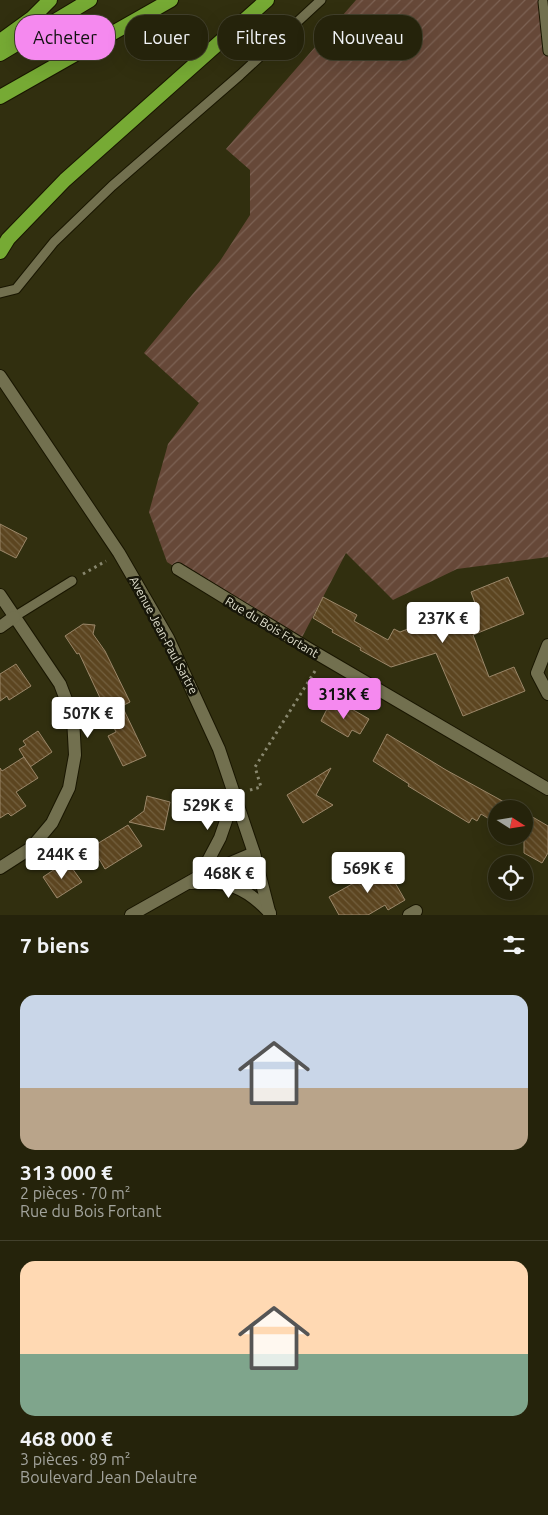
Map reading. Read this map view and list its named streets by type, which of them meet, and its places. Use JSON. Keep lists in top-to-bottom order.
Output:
{
  "streets": {
    "street": ["Rue du Bois Fortant", "Avenue Jean-Paul Sartre"]
  },
  "north": "right",
  "page": {
    "chip": [
      "Acheter",
      "Louer",
      "Filtres",
      "Nouveau"
    ],
    "price": [
      "237K €",
      "313K €",
      "507K €",
      "529K €",
      "244K €",
      "569K €",
      "468K €"
    ],
    "heading": "7 biens",
    "list": [
      {
        "name": "313 000 €",
        "note": "2 pièces · 70 m² · Rue du Bois Fortant"
      },
      {
        "name": "468 000 €",
        "note": "3 pièces · 89 m² · Boulevard Jean Delautre"
      }
    ]
  }
}
